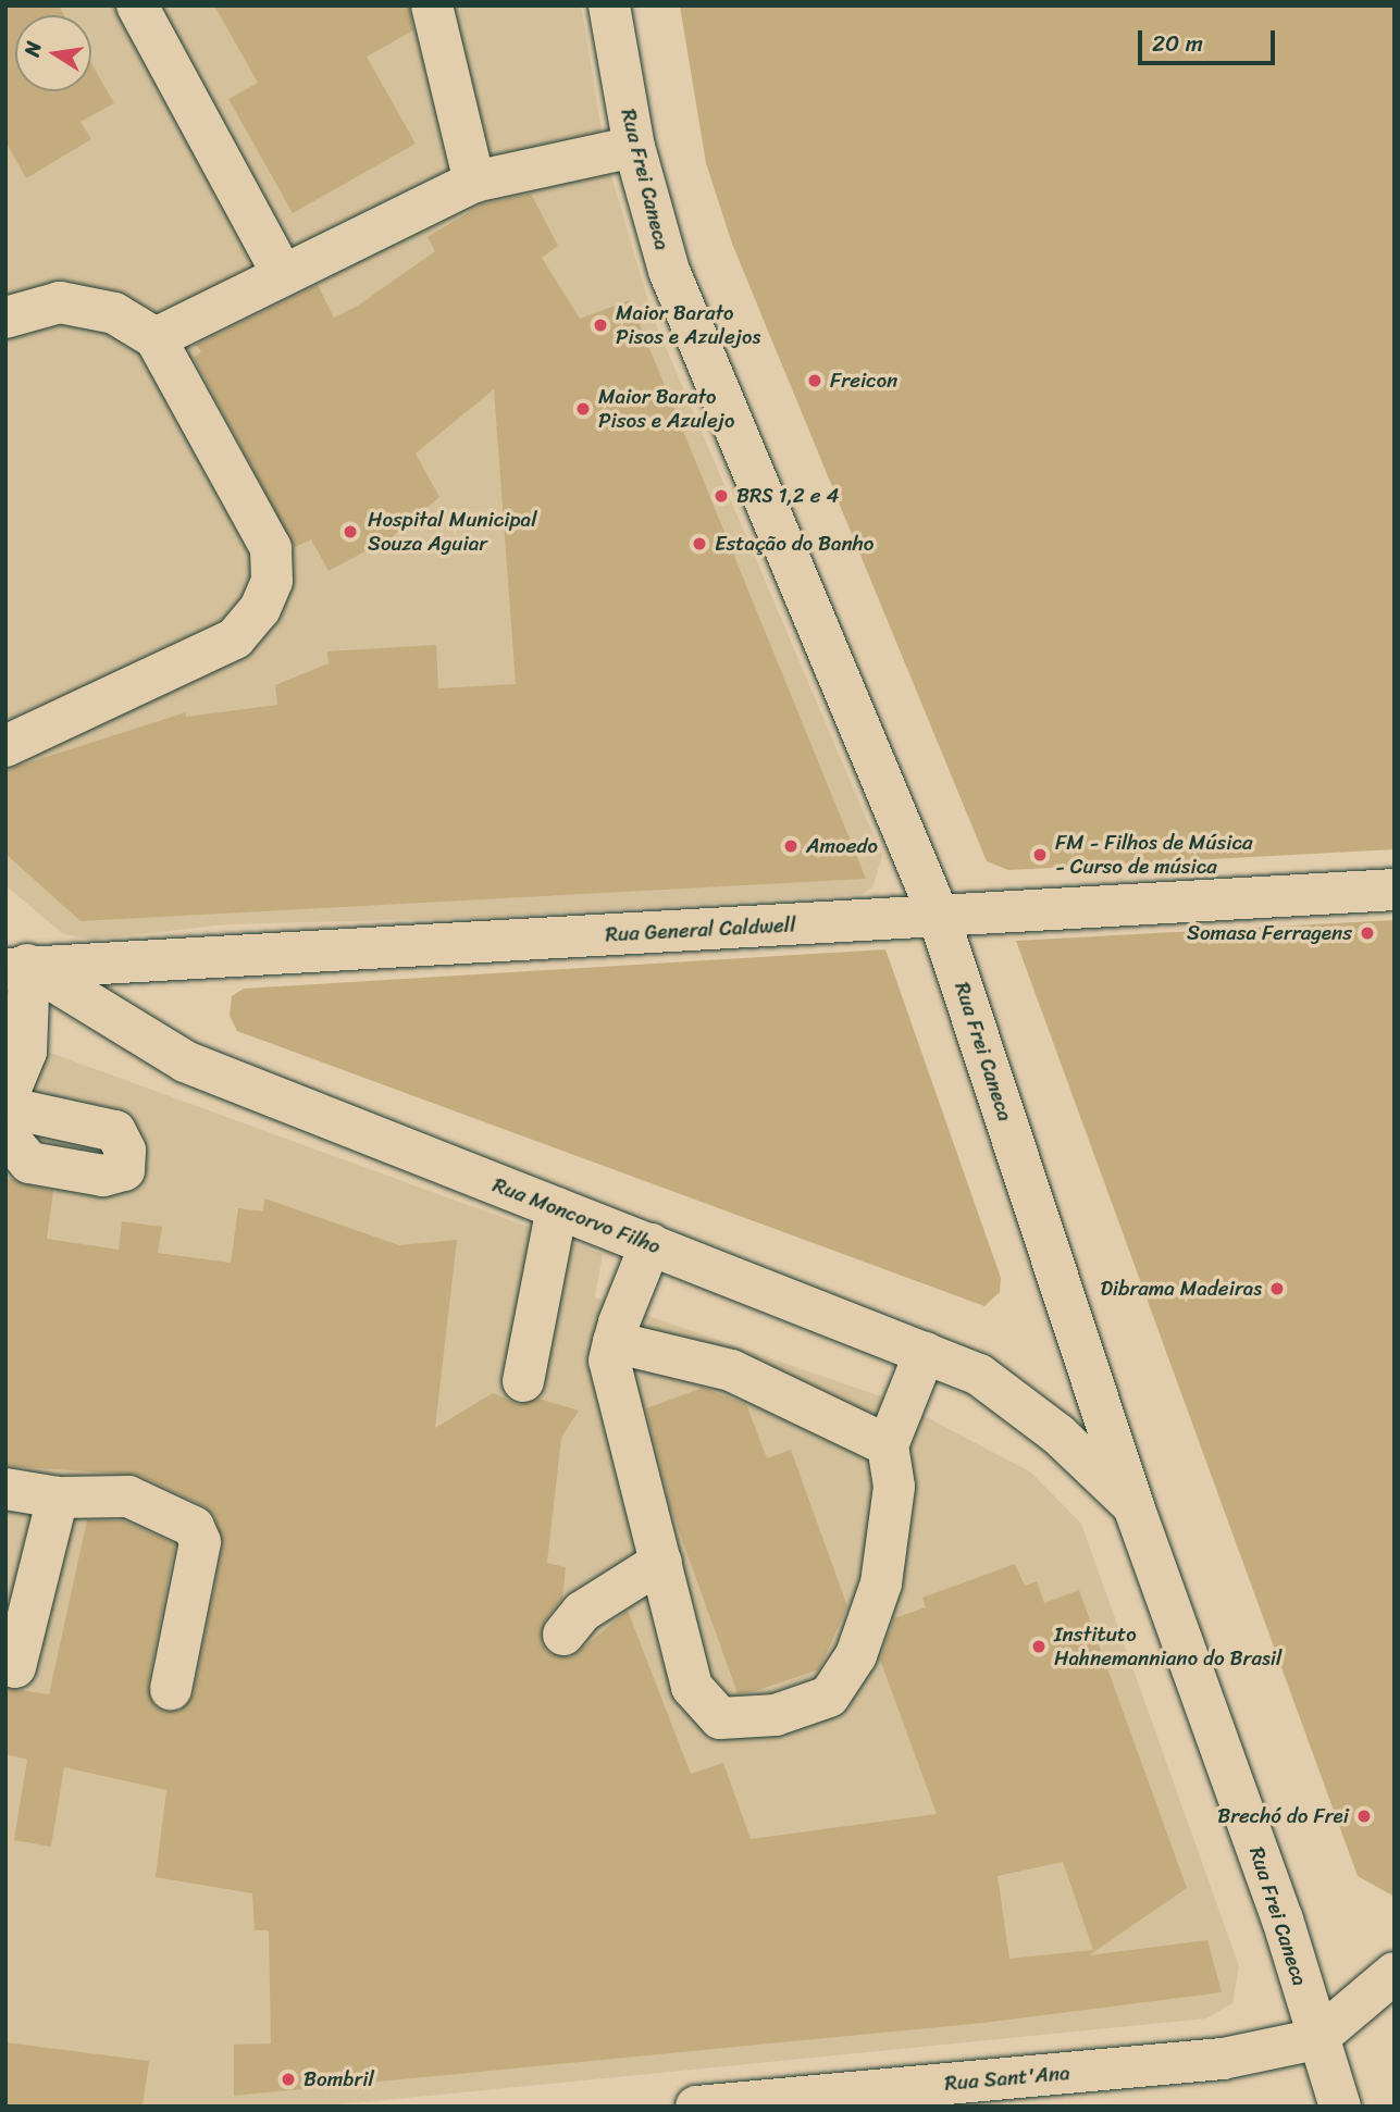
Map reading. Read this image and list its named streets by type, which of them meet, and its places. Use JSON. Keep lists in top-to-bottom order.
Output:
{
  "streets": {
    "main road": [
      "Rua Frei Caneca",
      "Rua General Caldwell",
      "Rua Moncorvo Filho",
      "Rua Sant'Ana"
    ]
  },
  "crossings": [
    ["Rua Frei Caneca", "Rua General Caldwell"],
    ["Rua Frei Caneca", "Rua Moncorvo Filho"],
    ["Rua Frei Caneca", "Rua Sant'Ana"],
    ["Rua General Caldwell", "Rua Moncorvo Filho"]
  ],
  "places": [
    "Maior Barato Pisos e Azulejos",
    "Freicon",
    "Maior Barato Pisos e Azulejo",
    "BRS 1,2 e 4",
    "Hospital Municipal Souza Aguiar",
    "Estação do Banho",
    "Amoedo",
    "FM - Filhos de Música - Curso de música",
    "Somasa Ferragens",
    "Dibrama Madeiras",
    "Instituto Hahnemanniano do Brasil",
    "Brechó do Frei",
    "Bombril"
  ],
  "scale_bar": "20 m",
  "north": "left"
}
